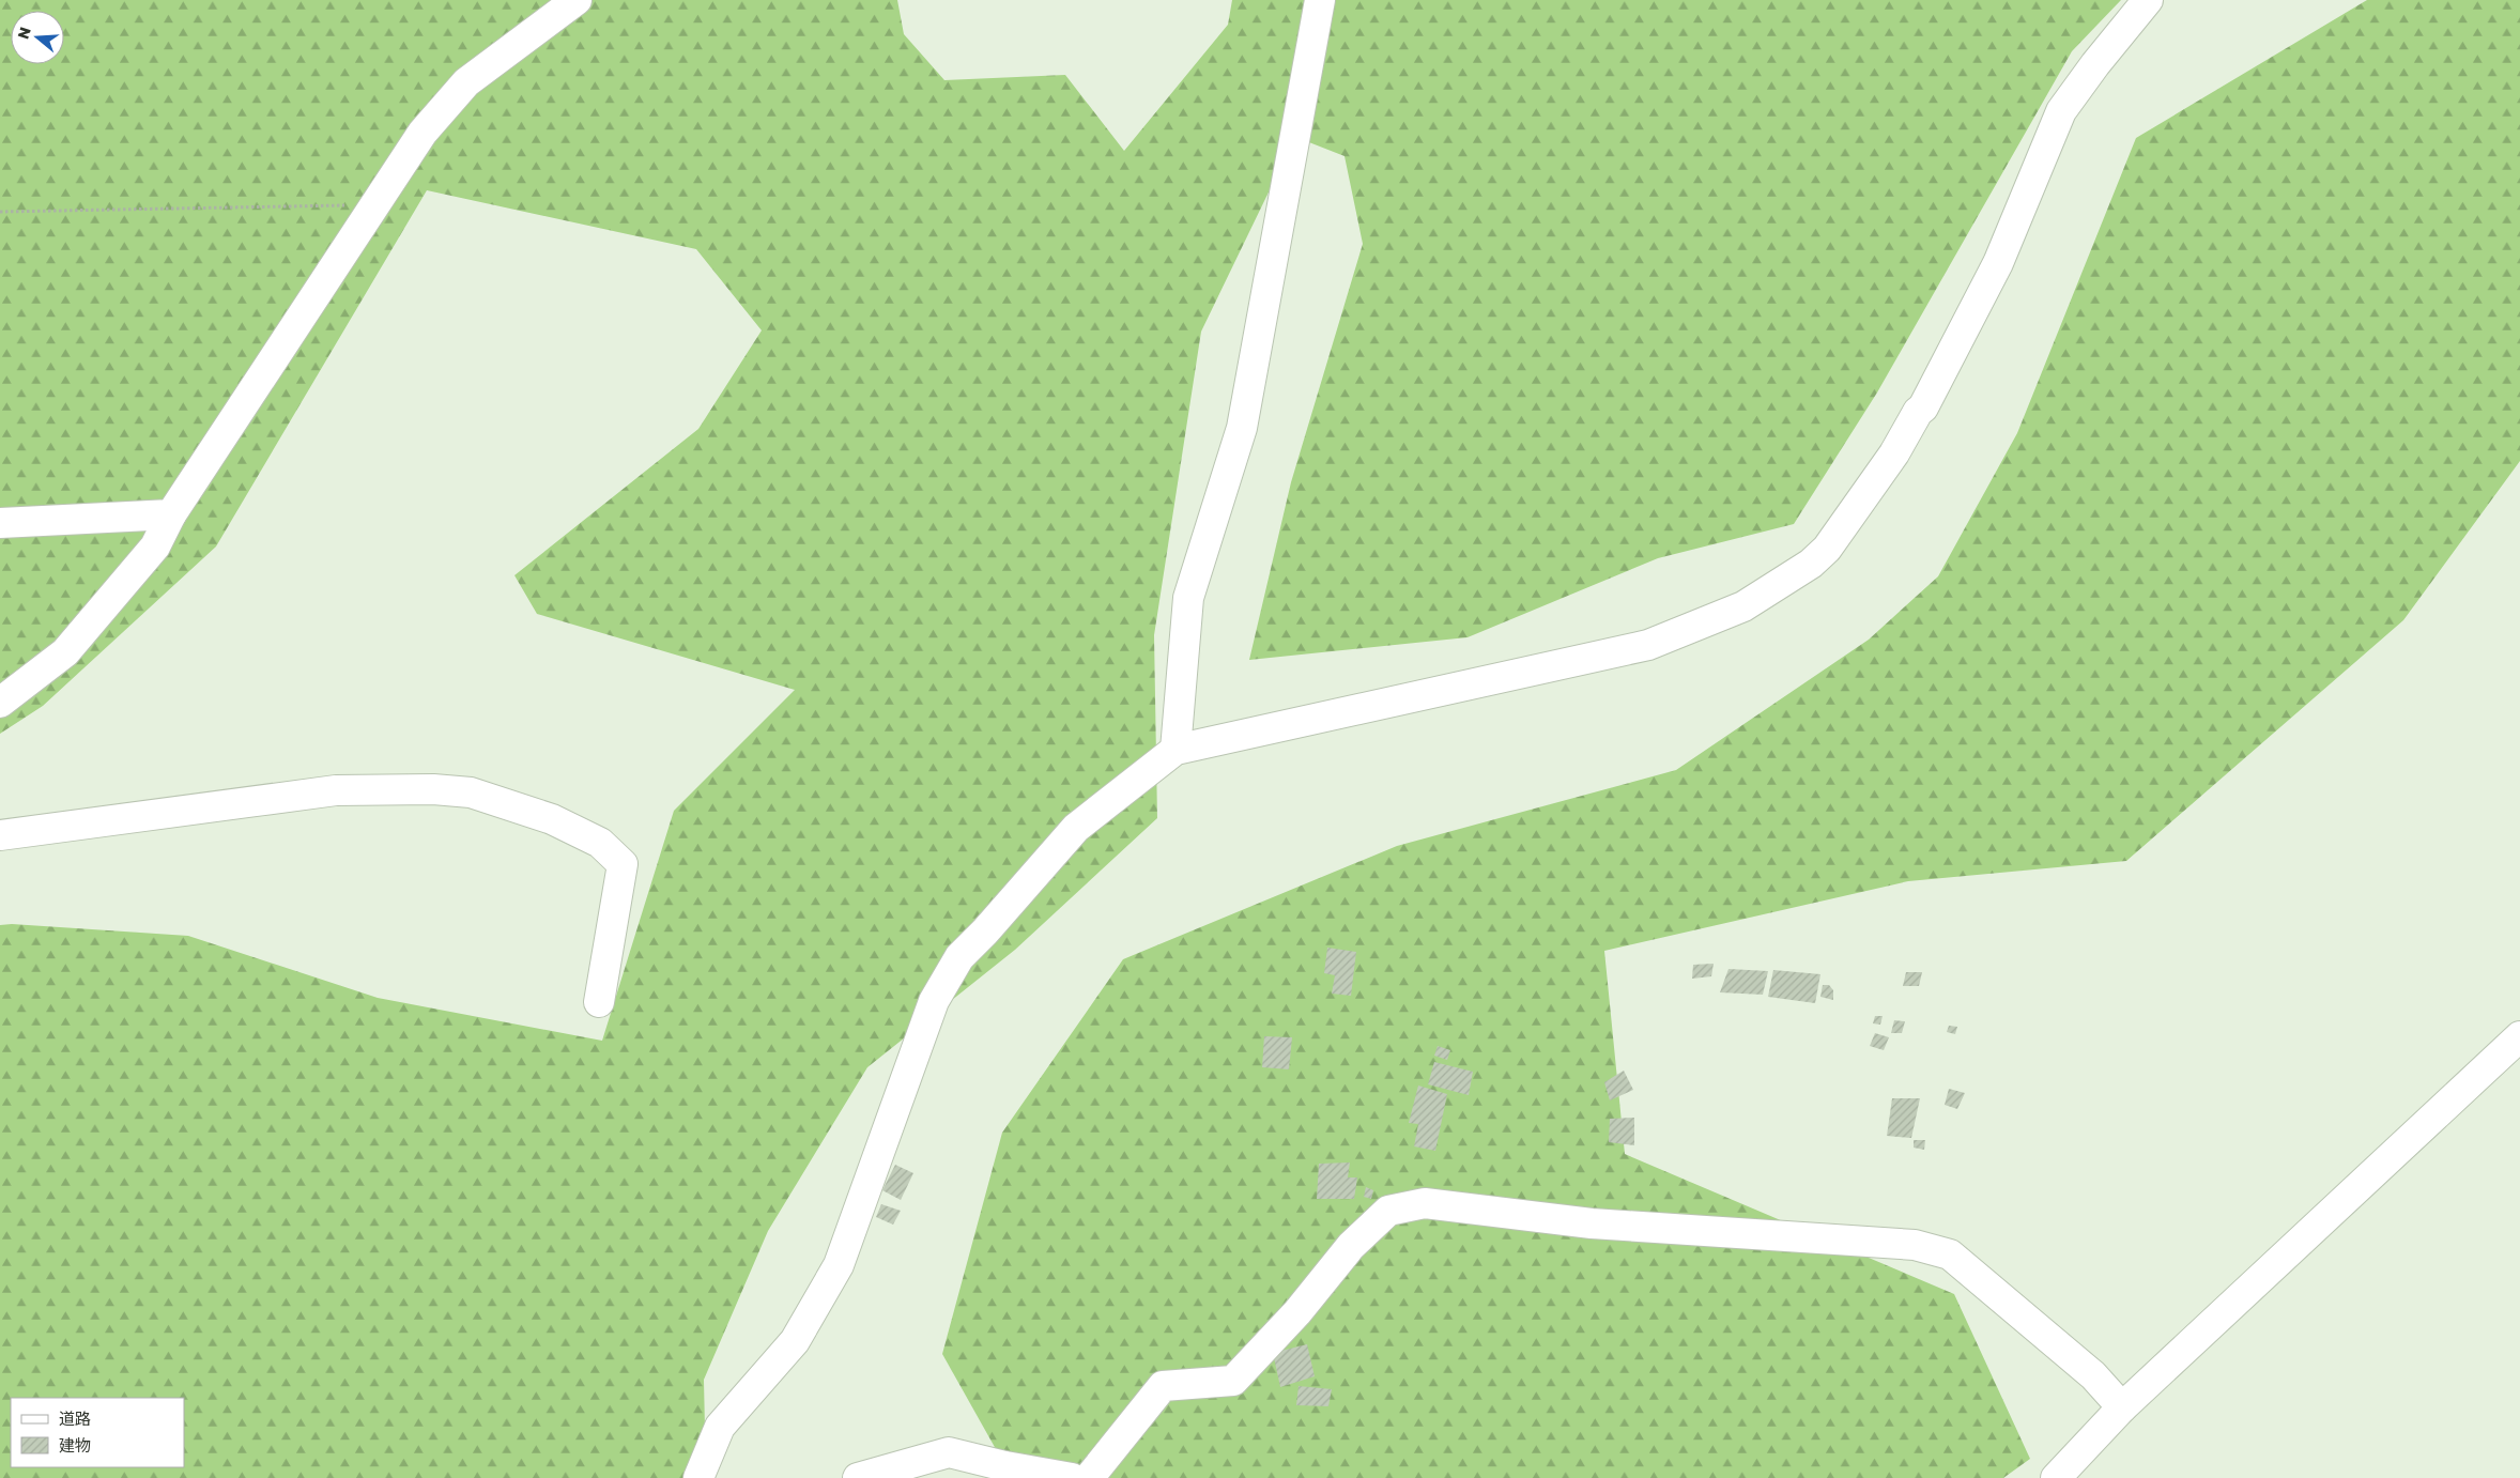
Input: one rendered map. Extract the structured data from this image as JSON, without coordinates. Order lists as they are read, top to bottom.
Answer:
{
  "legend": ["道路", "建物"],
  "north": "left"
}
